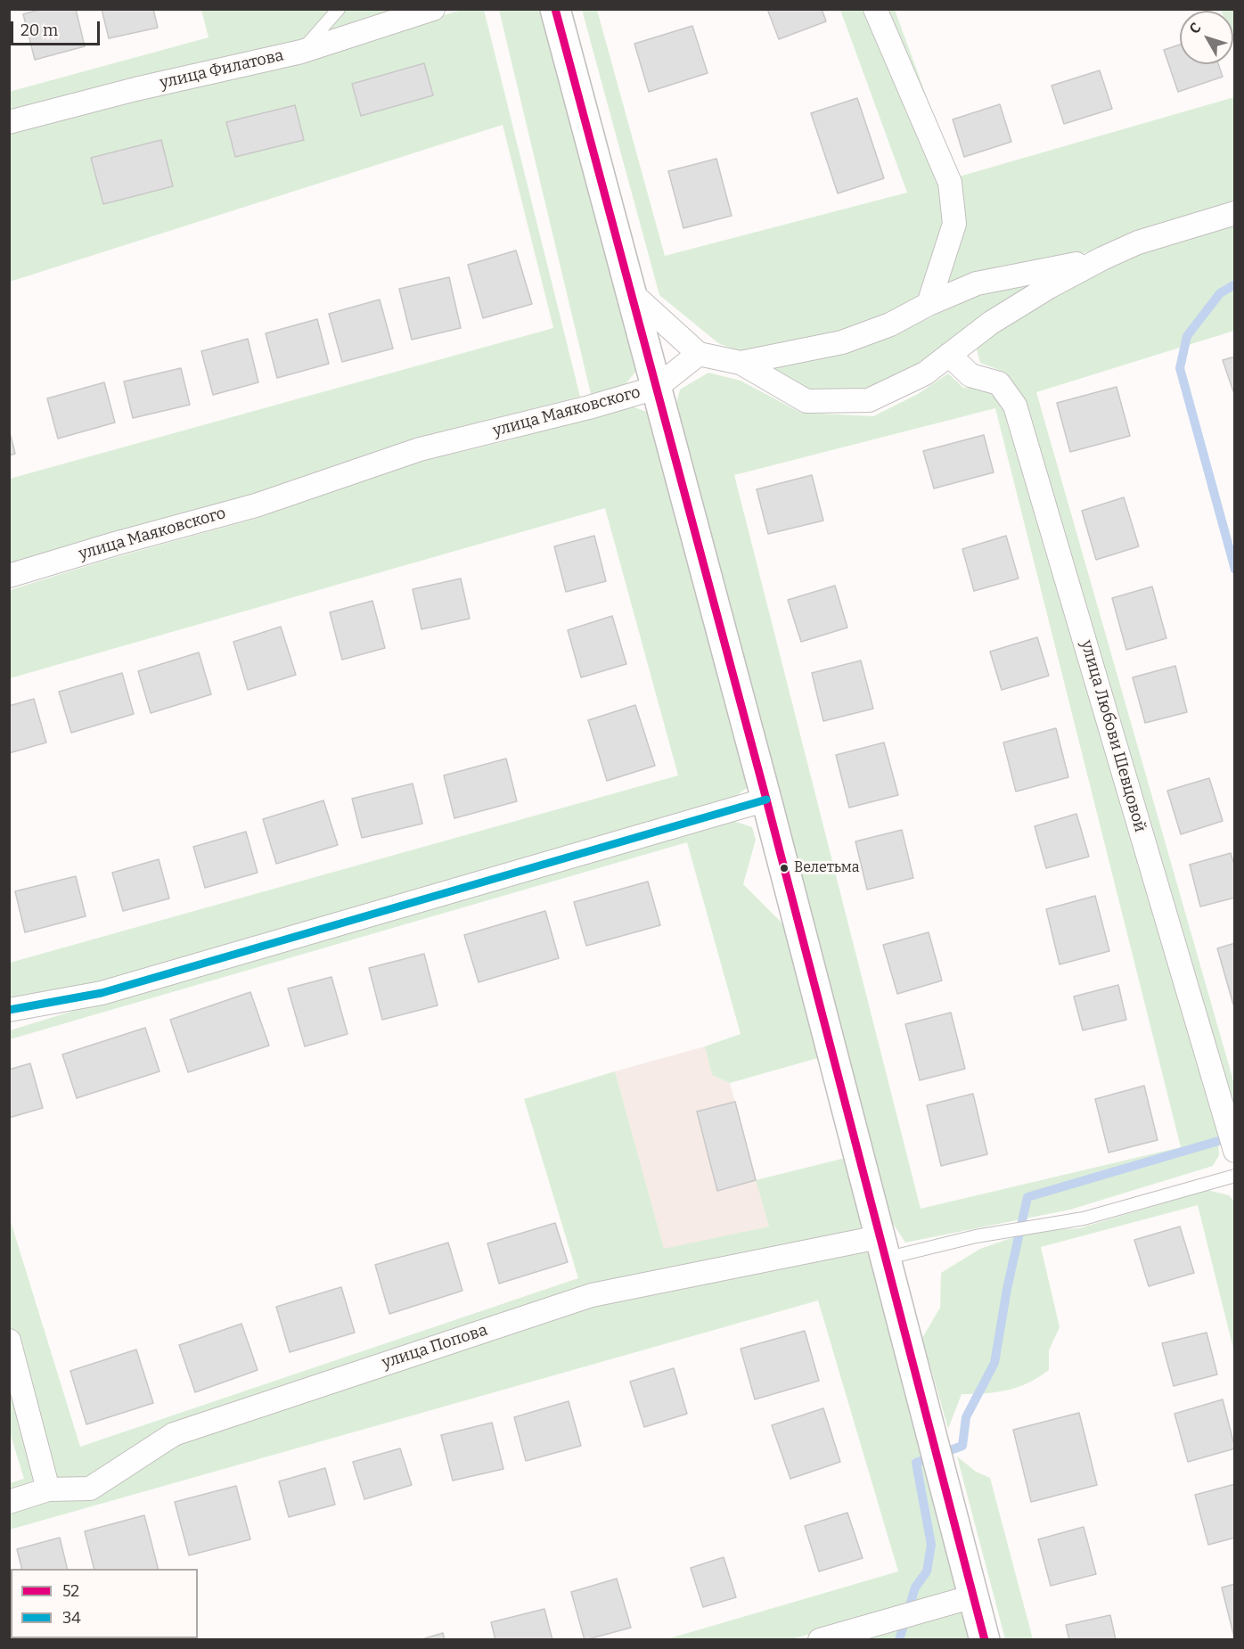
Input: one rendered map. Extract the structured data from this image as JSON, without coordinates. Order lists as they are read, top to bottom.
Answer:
{
  "streets": {
    "street": [
      "улица Филатова",
      "улица Маяковского",
      "улица Любови Шевцовой",
      "улица Попова"
    ]
  },
  "places": ["Велетьма"],
  "lines": ["transit line 52", "transit line 34"],
  "legend": ["52", "34"],
  "scale_bar": "20 m",
  "north": "top left"
}
